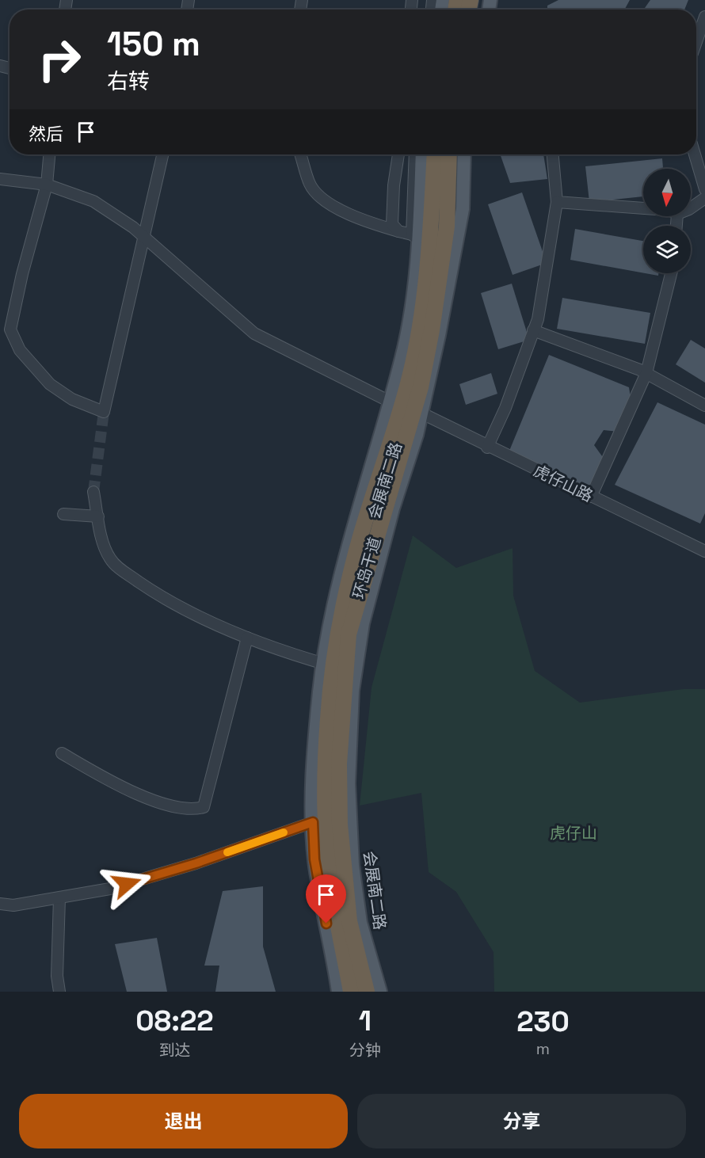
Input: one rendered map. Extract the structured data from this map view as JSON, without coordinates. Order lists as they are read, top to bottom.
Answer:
{
  "streets": {
    "highway": ["环岛干道"],
    "main road": ["会展南二路"],
    "street": ["虎仔山路"]
  },
  "crossings": [
    ["会展南二路", "虎仔山路"]
  ],
  "parks": ["虎仔山"],
  "north": "bottom",
  "page": {
    "turn": ["150 m", "右转"],
    "then": "然后",
    "eta": [
      "08:22",
      "到达",
      "1",
      "分钟",
      "230",
      "m"
    ],
    "buttons": ["退出", "分享"]
  }
}
